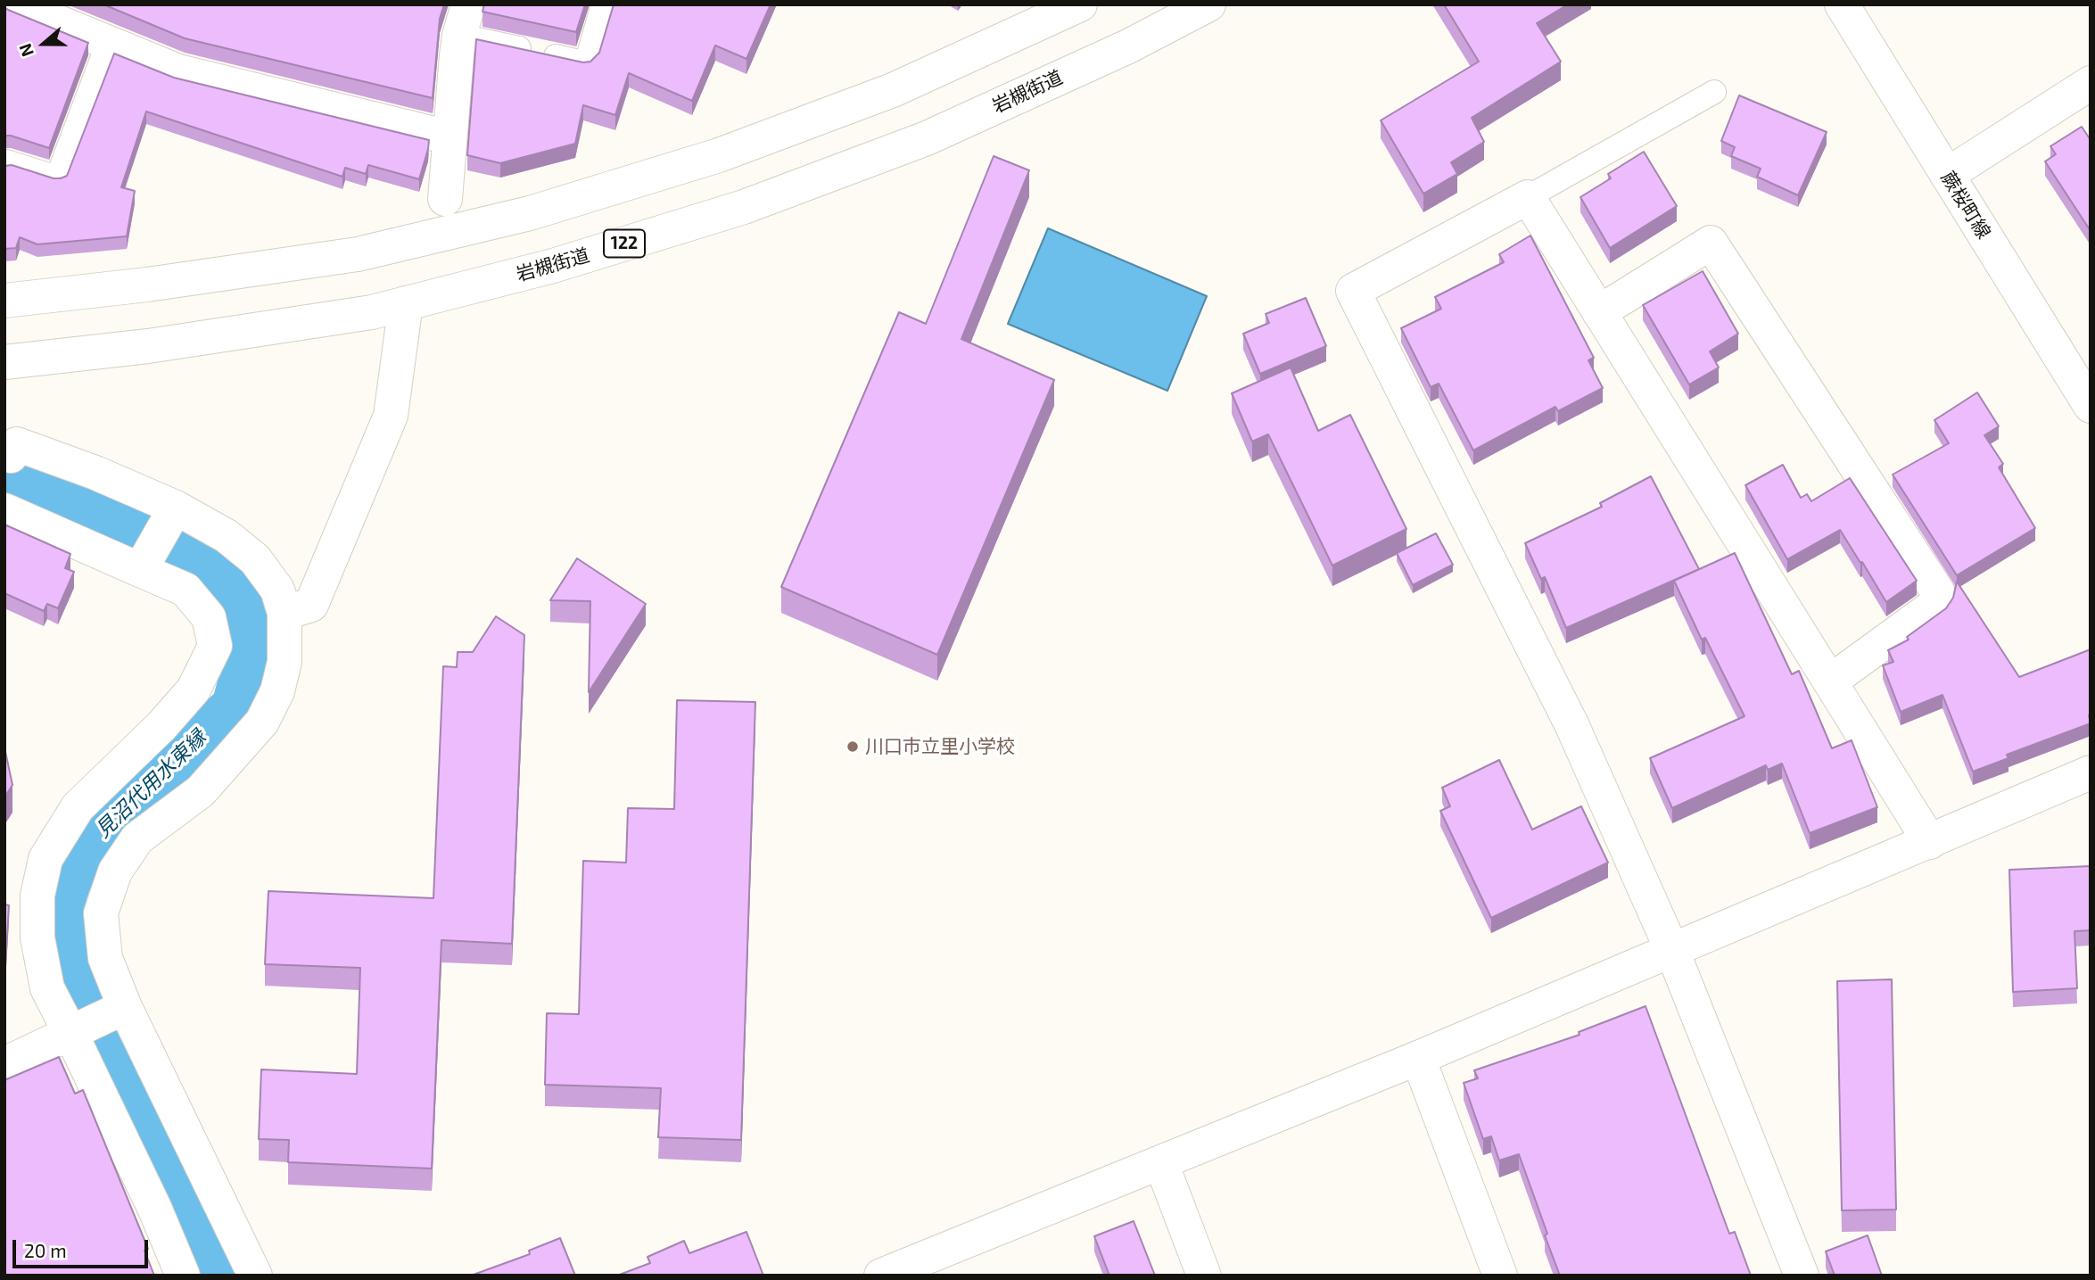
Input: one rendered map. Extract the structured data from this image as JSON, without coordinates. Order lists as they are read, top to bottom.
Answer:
{
  "streets": {
    "main road": ["岩槻街道", "蕨桜町線", "122"]
  },
  "water": ["見沼代用水東縁"],
  "places": ["川口市立里小学校"],
  "scale_bar": "20 m",
  "north": "left"
}
